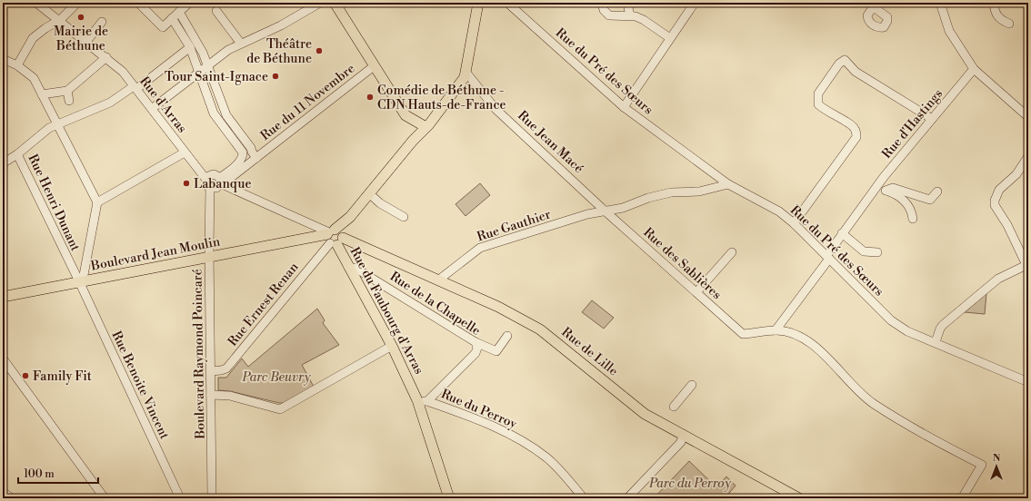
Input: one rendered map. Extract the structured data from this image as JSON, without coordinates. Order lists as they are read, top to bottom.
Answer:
{
  "streets": {
    "main road": ["Boulevard Jean Moulin", "Rue du Faubourg d'Arras", "Rue de Lille"],
    "street": [
      "Rue du Pré des Sœurs",
      "Rue du 11 Novembre",
      "Rue d'Arras",
      "Rue d'Hastings",
      "Rue Jean Macé",
      "Rue Henri Dunant",
      "Rue Gauthier",
      "Rue des Sablières",
      "Rue de la Chapelle",
      "Rue Ernest Renan",
      "Boulevard Raymond Poincaré",
      "Rue Benoite Vincent",
      "Rue du Perroy"
    ]
  },
  "crossings": [
    ["Rue du Pré des Sœurs", "Rue d'Hastings"],
    ["Rue du Pré des Sœurs", "Rue Gauthier"],
    ["Rue du 11 Novembre", "Rue d'Arras"],
    ["Rue du 11 Novembre", "Boulevard Raymond Poincaré"],
    ["Rue d'Arras", "Boulevard Raymond Poincaré"],
    ["Rue d'Hastings", "Rue des Sablières"],
    ["Rue Jean Macé", "Rue Gauthier"],
    ["Rue Jean Macé", "Rue des Sablières"],
    ["Rue Henri Dunant", "Boulevard Jean Moulin"],
    ["Rue Henri Dunant", "Rue Benoite Vincent"],
    ["Rue Gauthier", "Rue des Sablières"],
    ["Rue Gauthier", "Rue de Lille"],
    ["Boulevard Jean Moulin", "Rue Ernest Renan"],
    ["Boulevard Jean Moulin", "Rue du Faubourg d'Arras"],
    ["Boulevard Jean Moulin", "Rue de Lille"],
    ["Boulevard Jean Moulin", "Boulevard Raymond Poincaré"],
    ["Boulevard Jean Moulin", "Rue Benoite Vincent"],
    ["Rue de la Chapelle", "Rue du Faubourg d'Arras"],
    ["Rue de la Chapelle", "Rue du Perroy"],
    ["Rue Ernest Renan", "Rue du Faubourg d'Arras"],
    ["Rue Ernest Renan", "Rue de Lille"],
    ["Rue Ernest Renan", "Boulevard Raymond Poincaré"],
    ["Rue du Faubourg d'Arras", "Rue de Lille"],
    ["Rue du Faubourg d'Arras", "Rue du Perroy"]
  ],
  "parks": ["Parc Beuvry", "Parc du Perroy"],
  "places": [
    "Mairie de Béthune",
    "Théâtre de Béthune",
    "Tour Saint-Ignace",
    "Comédie de Béthune - CDN Hauts-de-France",
    "Labanque",
    "Family Fit"
  ],
  "scale_bar": "100 m",
  "north": "top"
}
